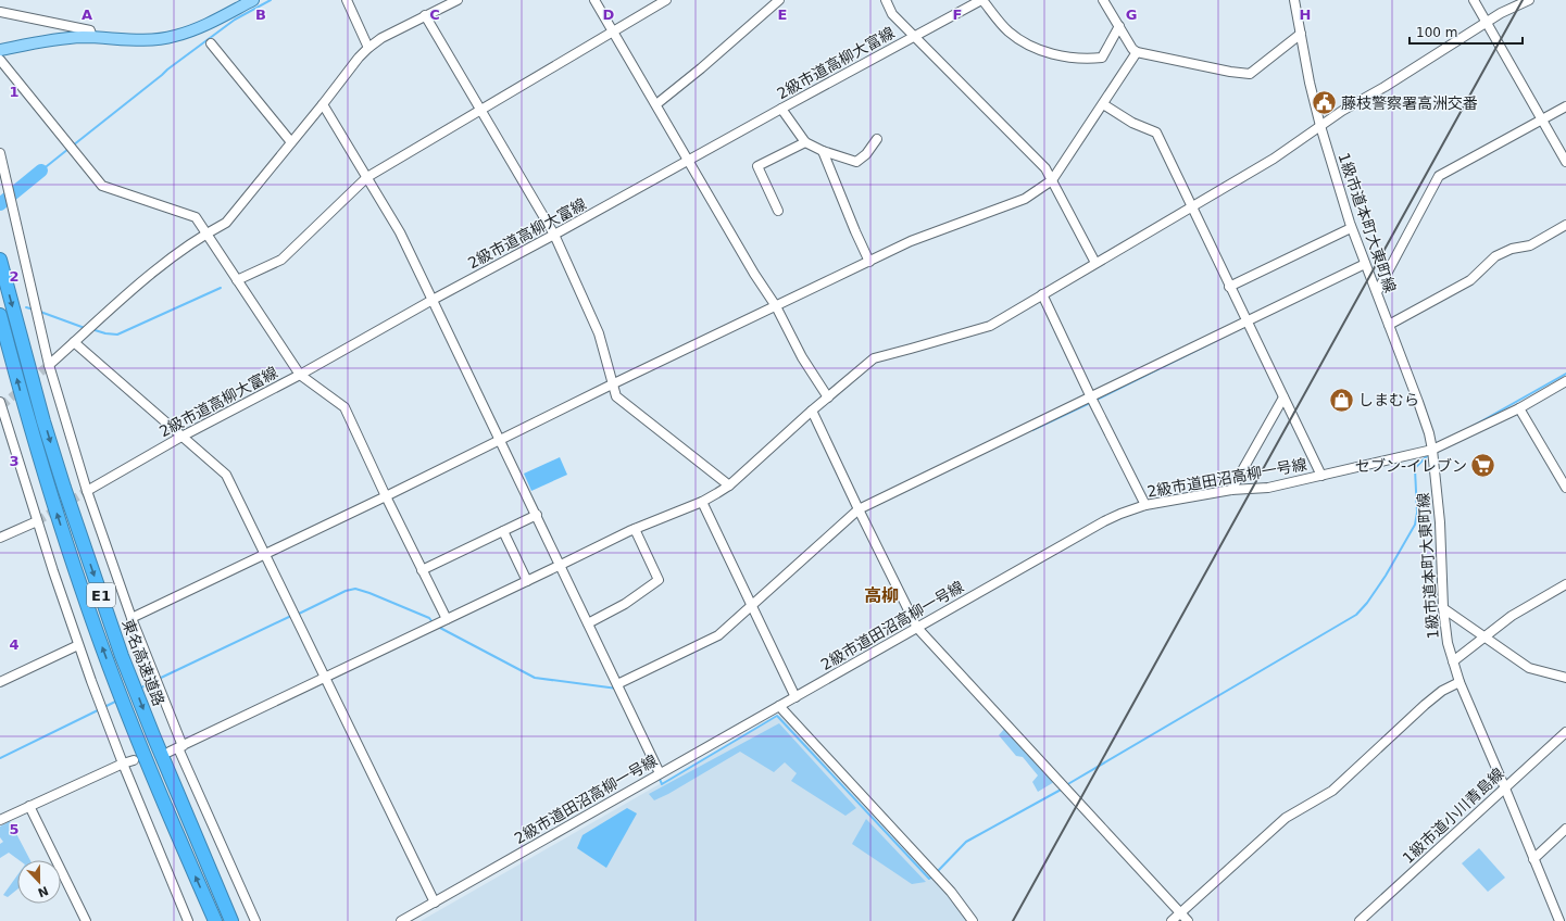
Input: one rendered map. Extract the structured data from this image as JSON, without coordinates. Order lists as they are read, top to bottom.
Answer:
{
  "streets": {
    "highway": ["E1", "東名高速道路"],
    "street": [
      "2級市道高柳大富線",
      "1級市道本町大東町線",
      "2級市道田沼高柳一号線",
      "1級市道小川青島線"
    ]
  },
  "crossings": [
    ["1級市道本町大東町線", "2級市道田沼高柳一号線"],
    ["1級市道本町大東町線", "1級市道小川青島線"]
  ],
  "districts": ["高柳"],
  "places": {
    "public building": ["藤枝警察署高洲交番"],
    "shop": ["しまむら"],
    "supermarket": ["セブン-イレブン"]
  },
  "scale_bar": "100 m",
  "north": "bottom",
  "grid": {
    "columns": [
      "A",
      "B",
      "C",
      "D",
      "E",
      "F",
      "G",
      "H"
    ],
    "rows": [
      "1",
      "2",
      "3",
      "4",
      "5"
    ]
  }
}
